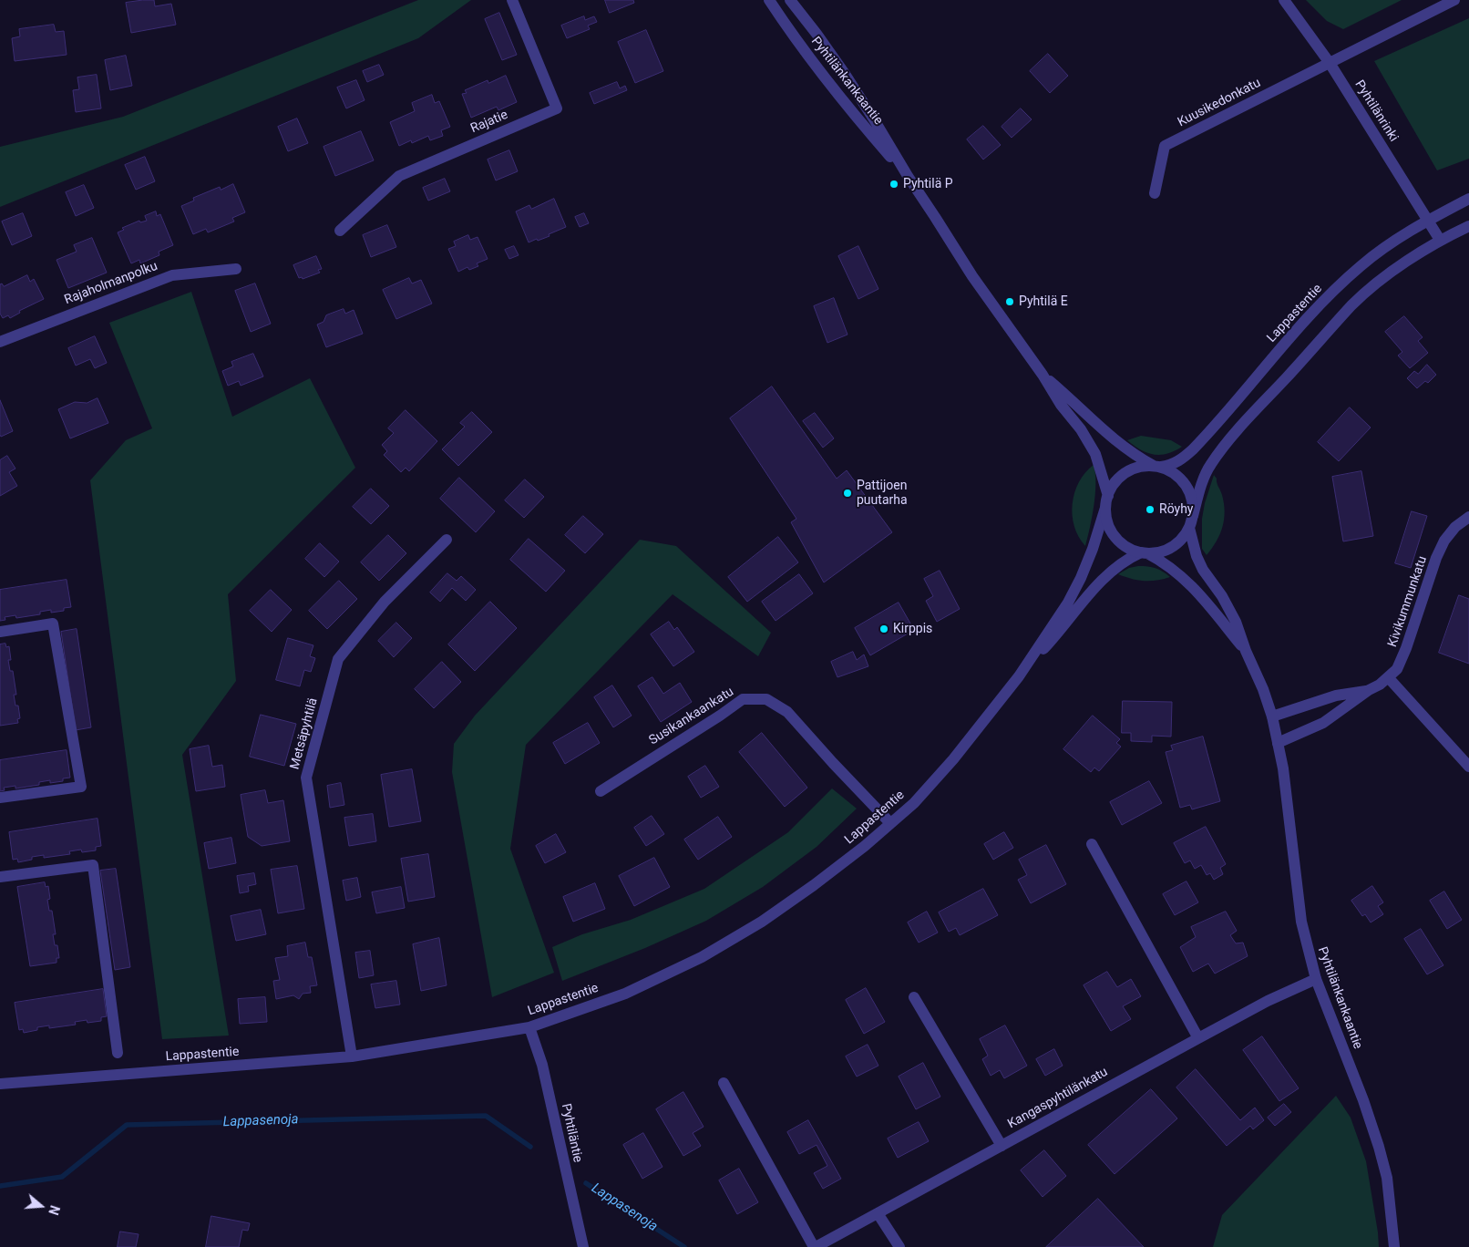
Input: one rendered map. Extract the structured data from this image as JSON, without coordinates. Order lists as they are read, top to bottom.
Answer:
{
  "streets": {
    "street": [
      "Pyhtilänkankaantie",
      "Kuusikedonkatu",
      "Pyhtilänrinki",
      "Rajatie",
      "Rajaholmanpolku",
      "Lappastentie",
      "Kivikummunkatu",
      "Susikankaankatu",
      "Metsäpyhtilä",
      "Kangaspyhtilänkatu",
      "Pyhtiläntie"
    ]
  },
  "crossings": [
    ["Pyhtilänkankaantie", "Lappastentie"],
    ["Pyhtilänkankaantie", "Kivikummunkatu"],
    ["Pyhtilänkankaantie", "Kangaspyhtilänkatu"],
    ["Kuusikedonkatu", "Pyhtilänrinki"],
    ["Pyhtilänrinki", "Lappastentie"],
    ["Lappastentie", "Susikankaankatu"],
    ["Lappastentie", "Metsäpyhtilä"],
    ["Lappastentie", "Pyhtiläntie"]
  ],
  "water": ["Lappasenoja"],
  "places": [
    "Pyhtilä P",
    "Pyhtilä E",
    "Pattijoen puutarha",
    "Röyhy",
    "Kirppis"
  ],
  "north": "right"
}
